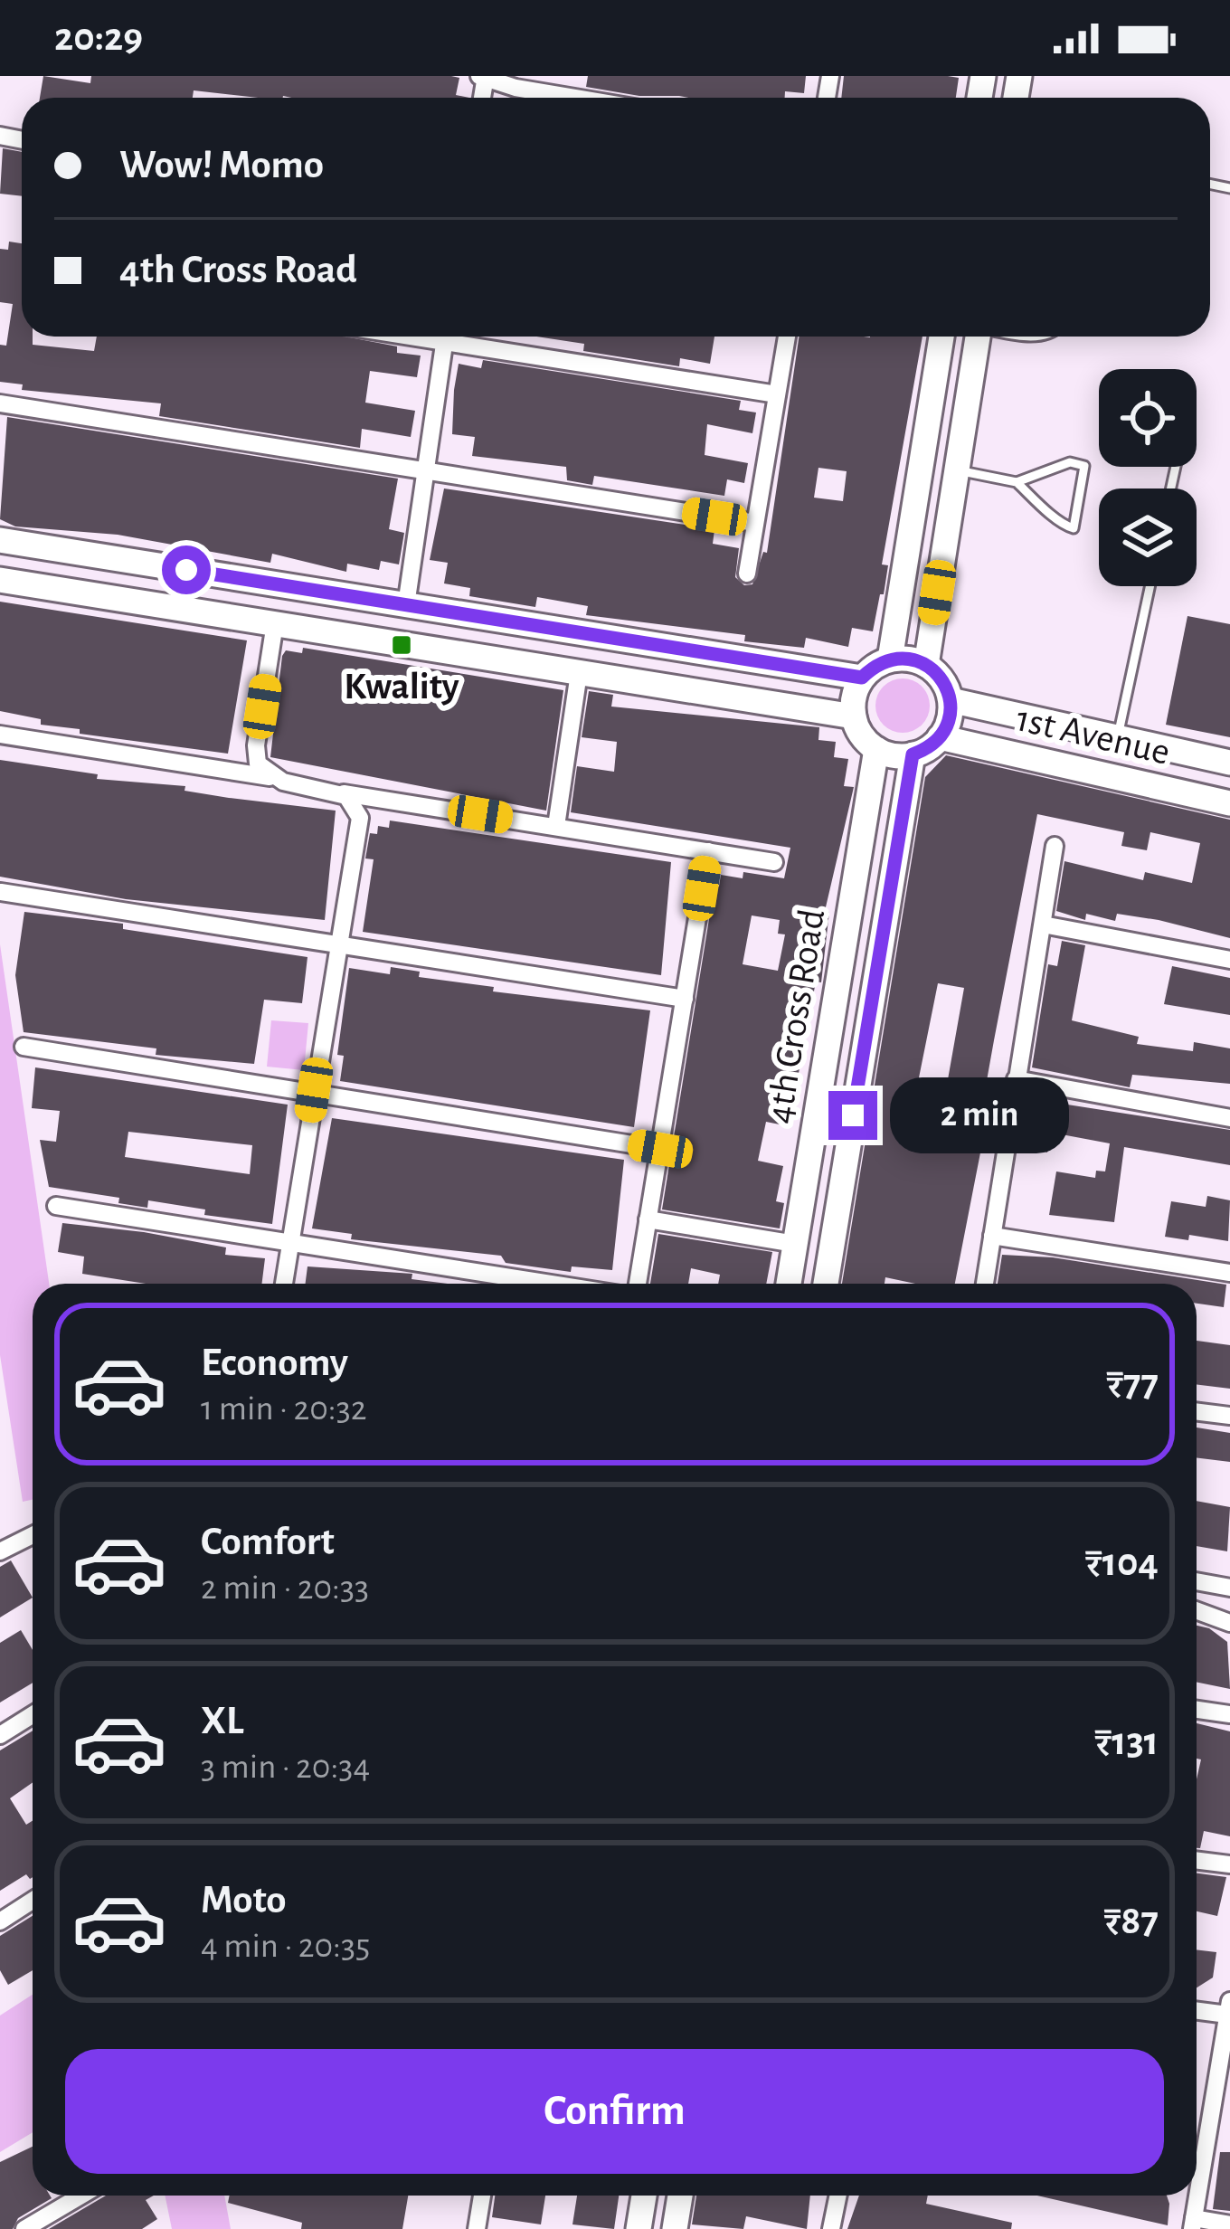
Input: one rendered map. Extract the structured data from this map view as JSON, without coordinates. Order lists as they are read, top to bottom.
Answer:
{
  "streets": {
    "main road": ["1st Avenue", "4th Cross Road"]
  },
  "crossings": [
    ["1st Avenue", "4th Cross Road"]
  ],
  "places": {
    "transit": ["Kwality"]
  },
  "page": {
    "status": "20:29",
    "banner": ["Wow! Momo", "4th Cross Road"],
    "bubble": "2 min",
    "list": [
      {
        "name": "Economy",
        "note": "1 min · 20:32",
        "value": "₹77"
      },
      {
        "name": "Comfort",
        "note": "2 min · 20:33",
        "value": "₹104"
      },
      {
        "name": "XL",
        "note": "3 min · 20:34",
        "value": "₹131"
      },
      {
        "name": "Moto",
        "note": "4 min · 20:35",
        "value": "₹87"
      }
    ],
    "buttons": "Confirm"
  }
}
